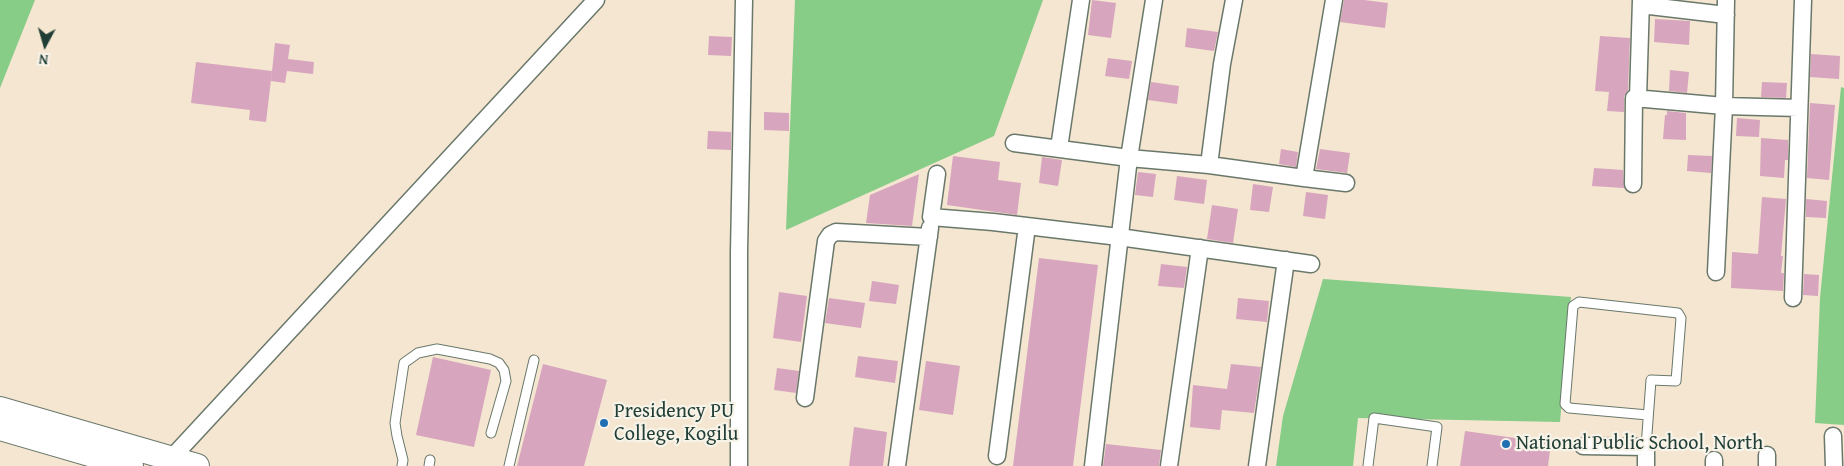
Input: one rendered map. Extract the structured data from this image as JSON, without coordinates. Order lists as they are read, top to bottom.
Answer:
{
  "places": ["Presidency PU College, Kogilu", "National Public School, North"],
  "north": "bottom"
}
